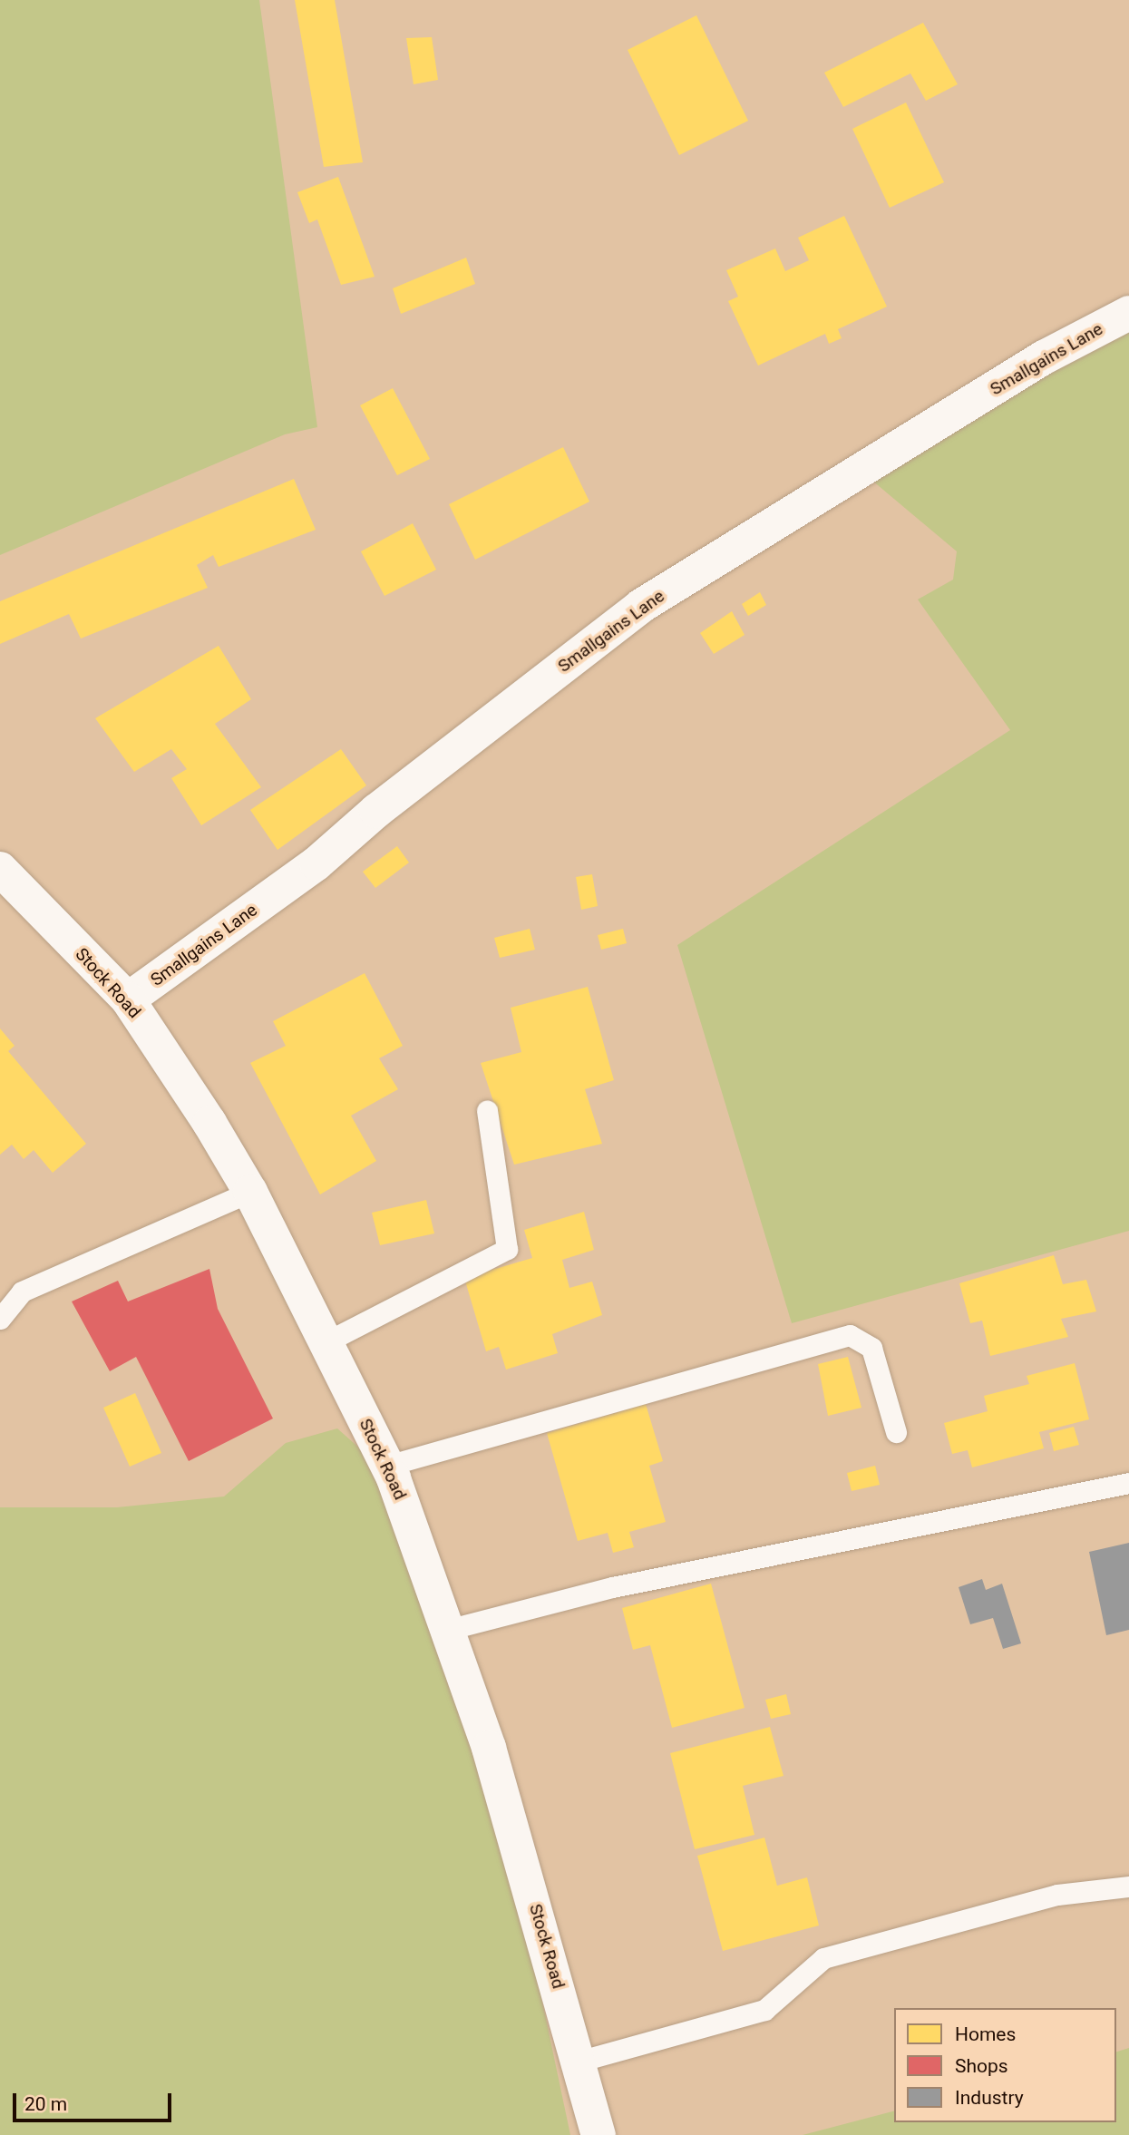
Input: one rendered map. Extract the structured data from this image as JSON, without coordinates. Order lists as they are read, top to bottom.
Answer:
{
  "streets": {
    "main road": ["Smallgains Lane", "Stock Road"]
  },
  "crossings": [
    ["Smallgains Lane", "Stock Road"]
  ],
  "legend": ["Homes", "Shops", "Industry"],
  "scale_bar": "20 m"
}
